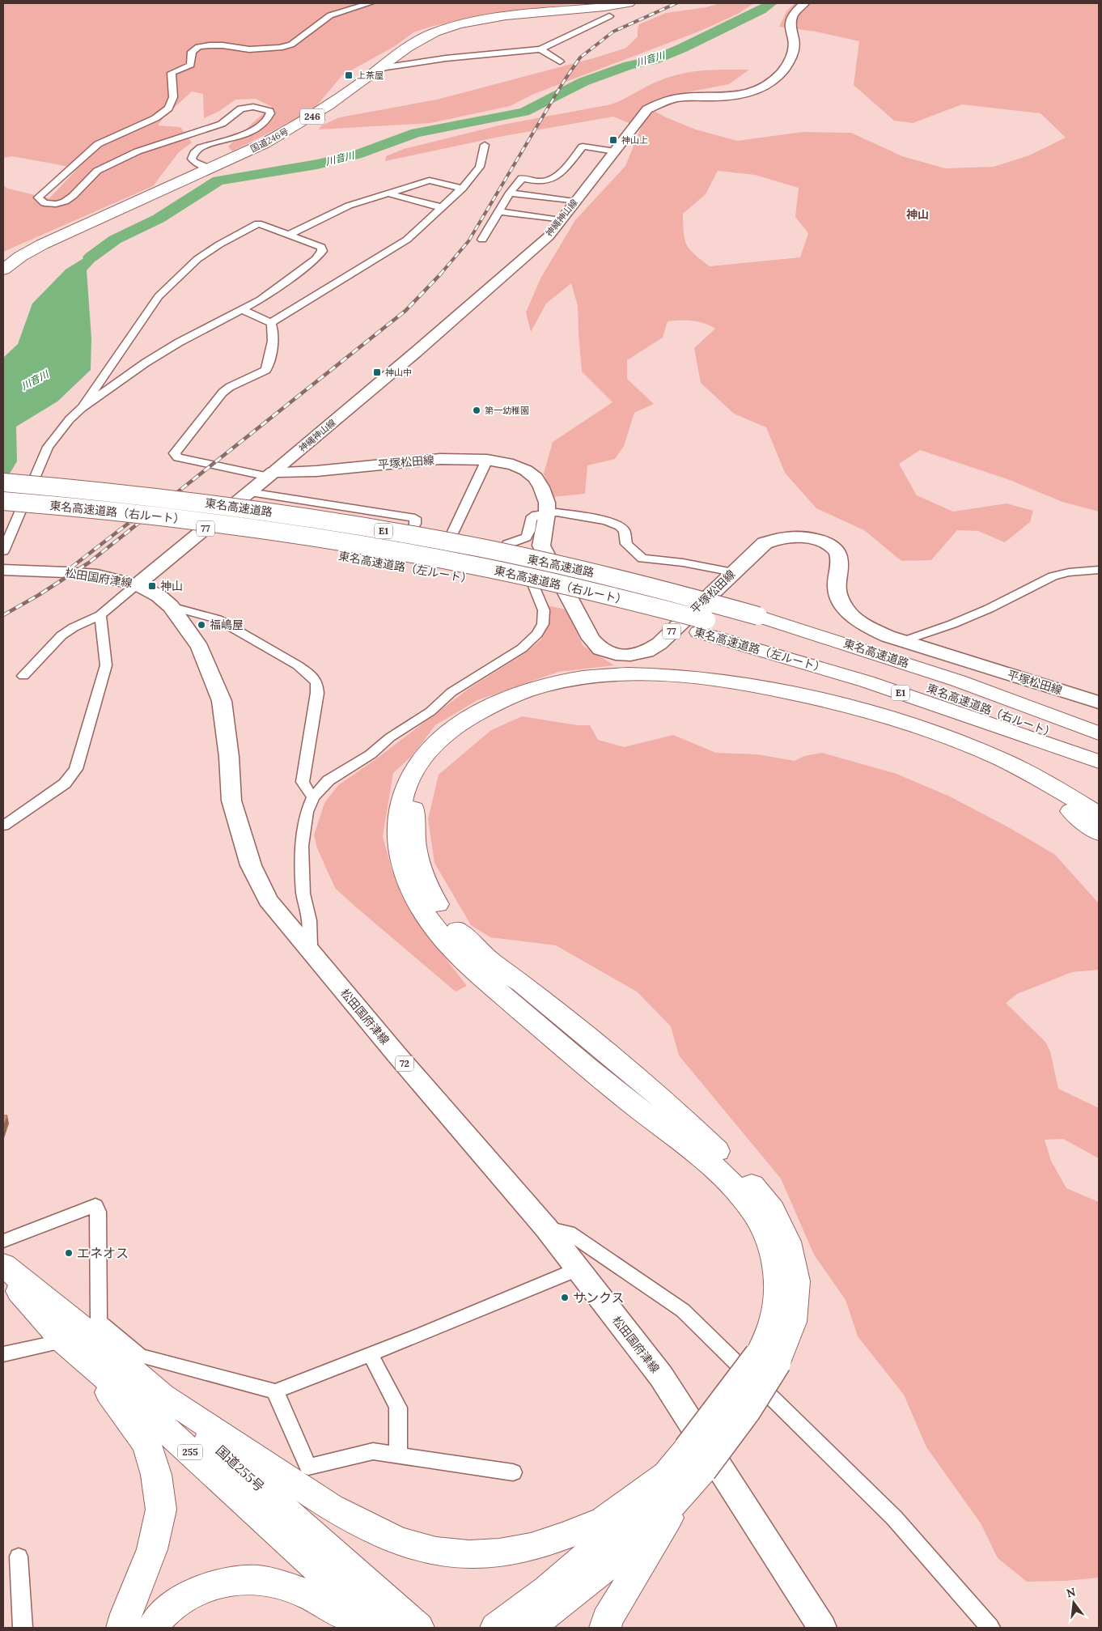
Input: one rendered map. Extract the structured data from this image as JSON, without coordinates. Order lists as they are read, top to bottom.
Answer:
{
  "streets": {
    "highway": [
      "246",
      "国道246号",
      "東名高速道路",
      "東名高速道路（右ルート）",
      "E1",
      "東名高速道路（左ルート）",
      "255",
      "国道255号"
    ],
    "main road": [
      "神縄神山線",
      "平塚松田線",
      "77",
      "松田国府津線",
      "72"
    ]
  },
  "crossings": [
    ["神縄神山線", "平塚松田線"],
    ["神縄神山線", "77"],
    ["平塚松田線", "77"],
    ["東名高速道路（右ルート）", "東名高速道路（左ルート）"],
    ["77", "松田国府津線"]
  ],
  "districts": ["神山"],
  "water": ["川音川"],
  "places": {
    "transit": [
      "上茶屋",
      "神山上",
      "神山中",
      "神山"
    ],
    "other": [
      "第一幼稚園",
      "福嶋屋",
      "エネオス",
      "サンクス"
    ]
  },
  "north": "top"
}
